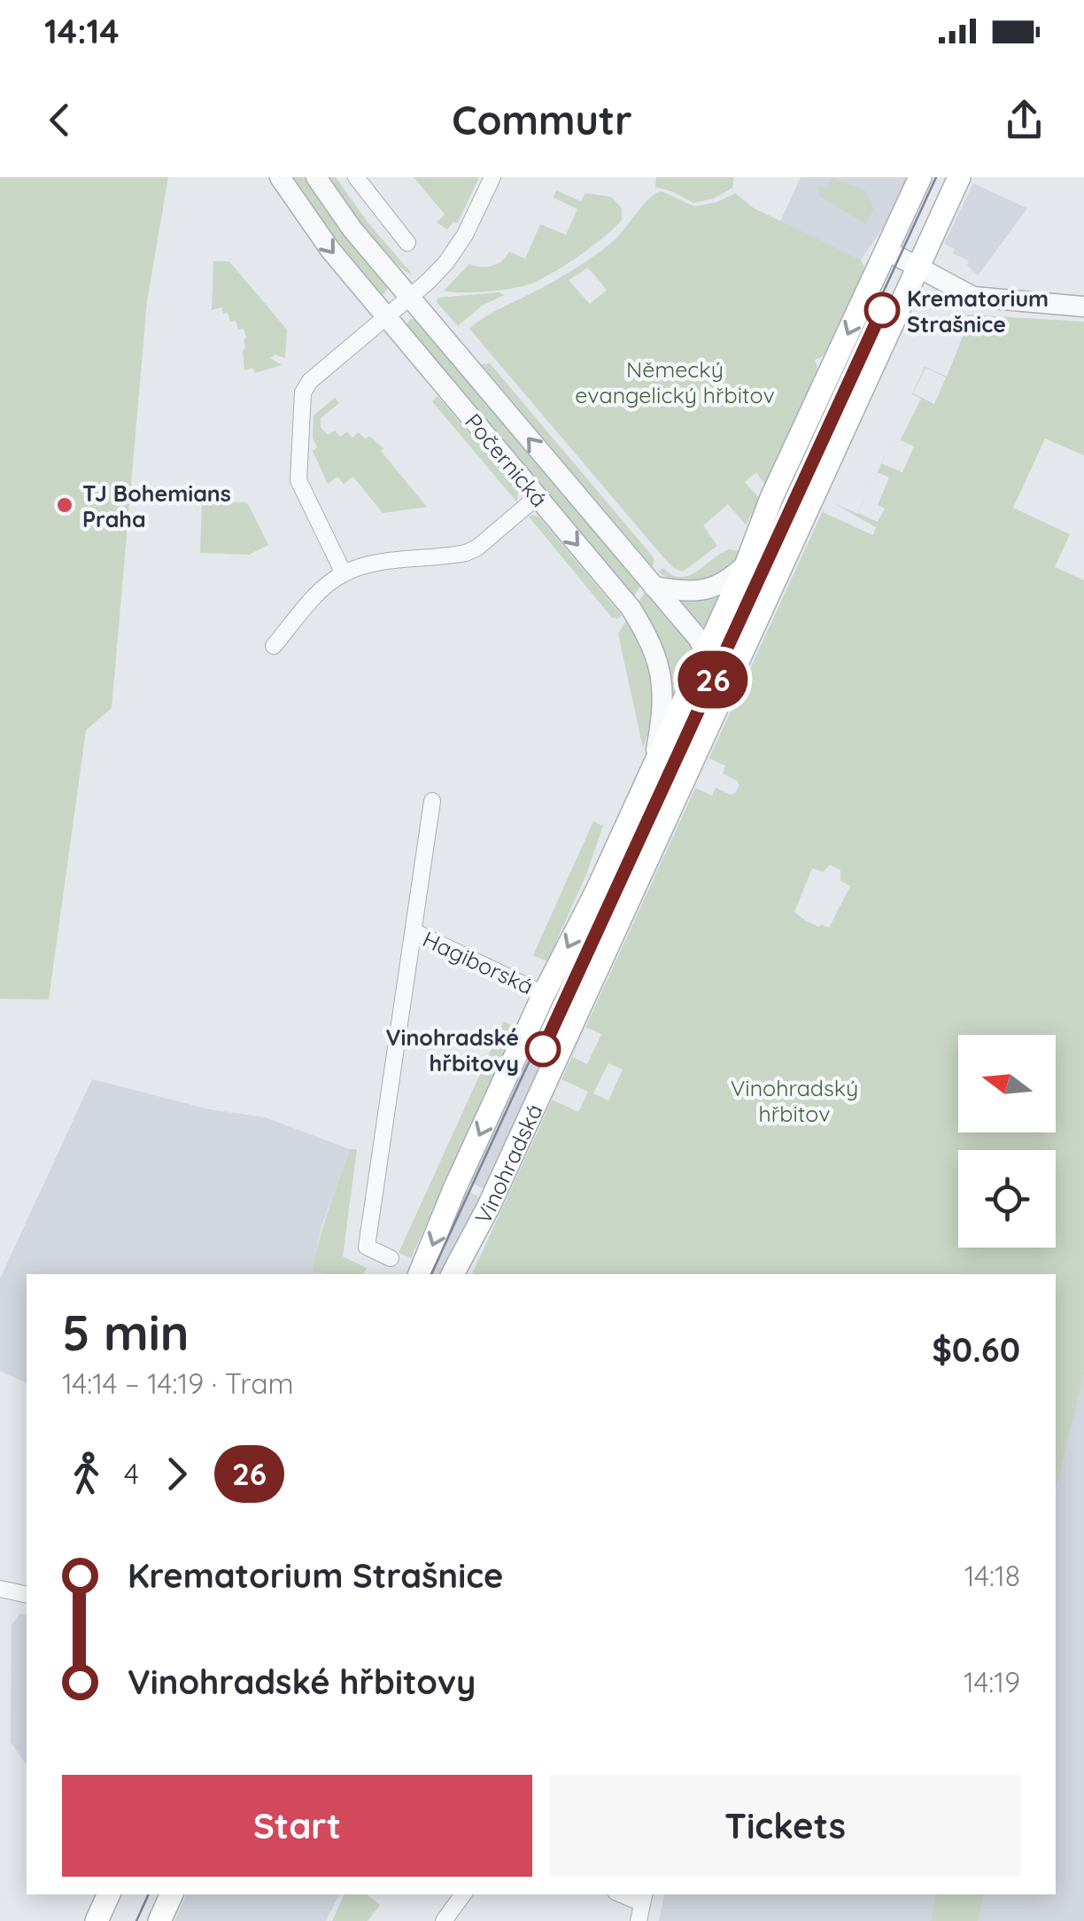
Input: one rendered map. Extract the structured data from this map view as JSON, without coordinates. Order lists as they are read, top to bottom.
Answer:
{
  "streets": {
    "main road": ["Vinohradská"],
    "street": ["Počernická", "Hagiborská"]
  },
  "crossings": [
    ["Počernická", "Vinohradská"],
    ["Hagiborská", "Vinohradská"]
  ],
  "parks": ["Německý evangelický hřbitov", "Vinohradský hřbitov"],
  "places": ["Krematorium Strašnice", "TJ Bohemians Praha", "Vinohradské hřbitovy"],
  "lines": ["tram line 26"],
  "north": "left",
  "page": {
    "status": "14:14",
    "header": "Commutr",
    "on_map": "26",
    "heading": ["5 min", "14:14 – 14:19 · Tram", "$0.60"],
    "legs": ["4", "26"],
    "list": [
      {
        "name": "Krematorium Strašnice",
        "value": "14:18"
      },
      {
        "name": "Vinohradské hřbitovy",
        "value": "14:19"
      }
    ],
    "buttons": ["Start", "Tickets"]
  }
}
